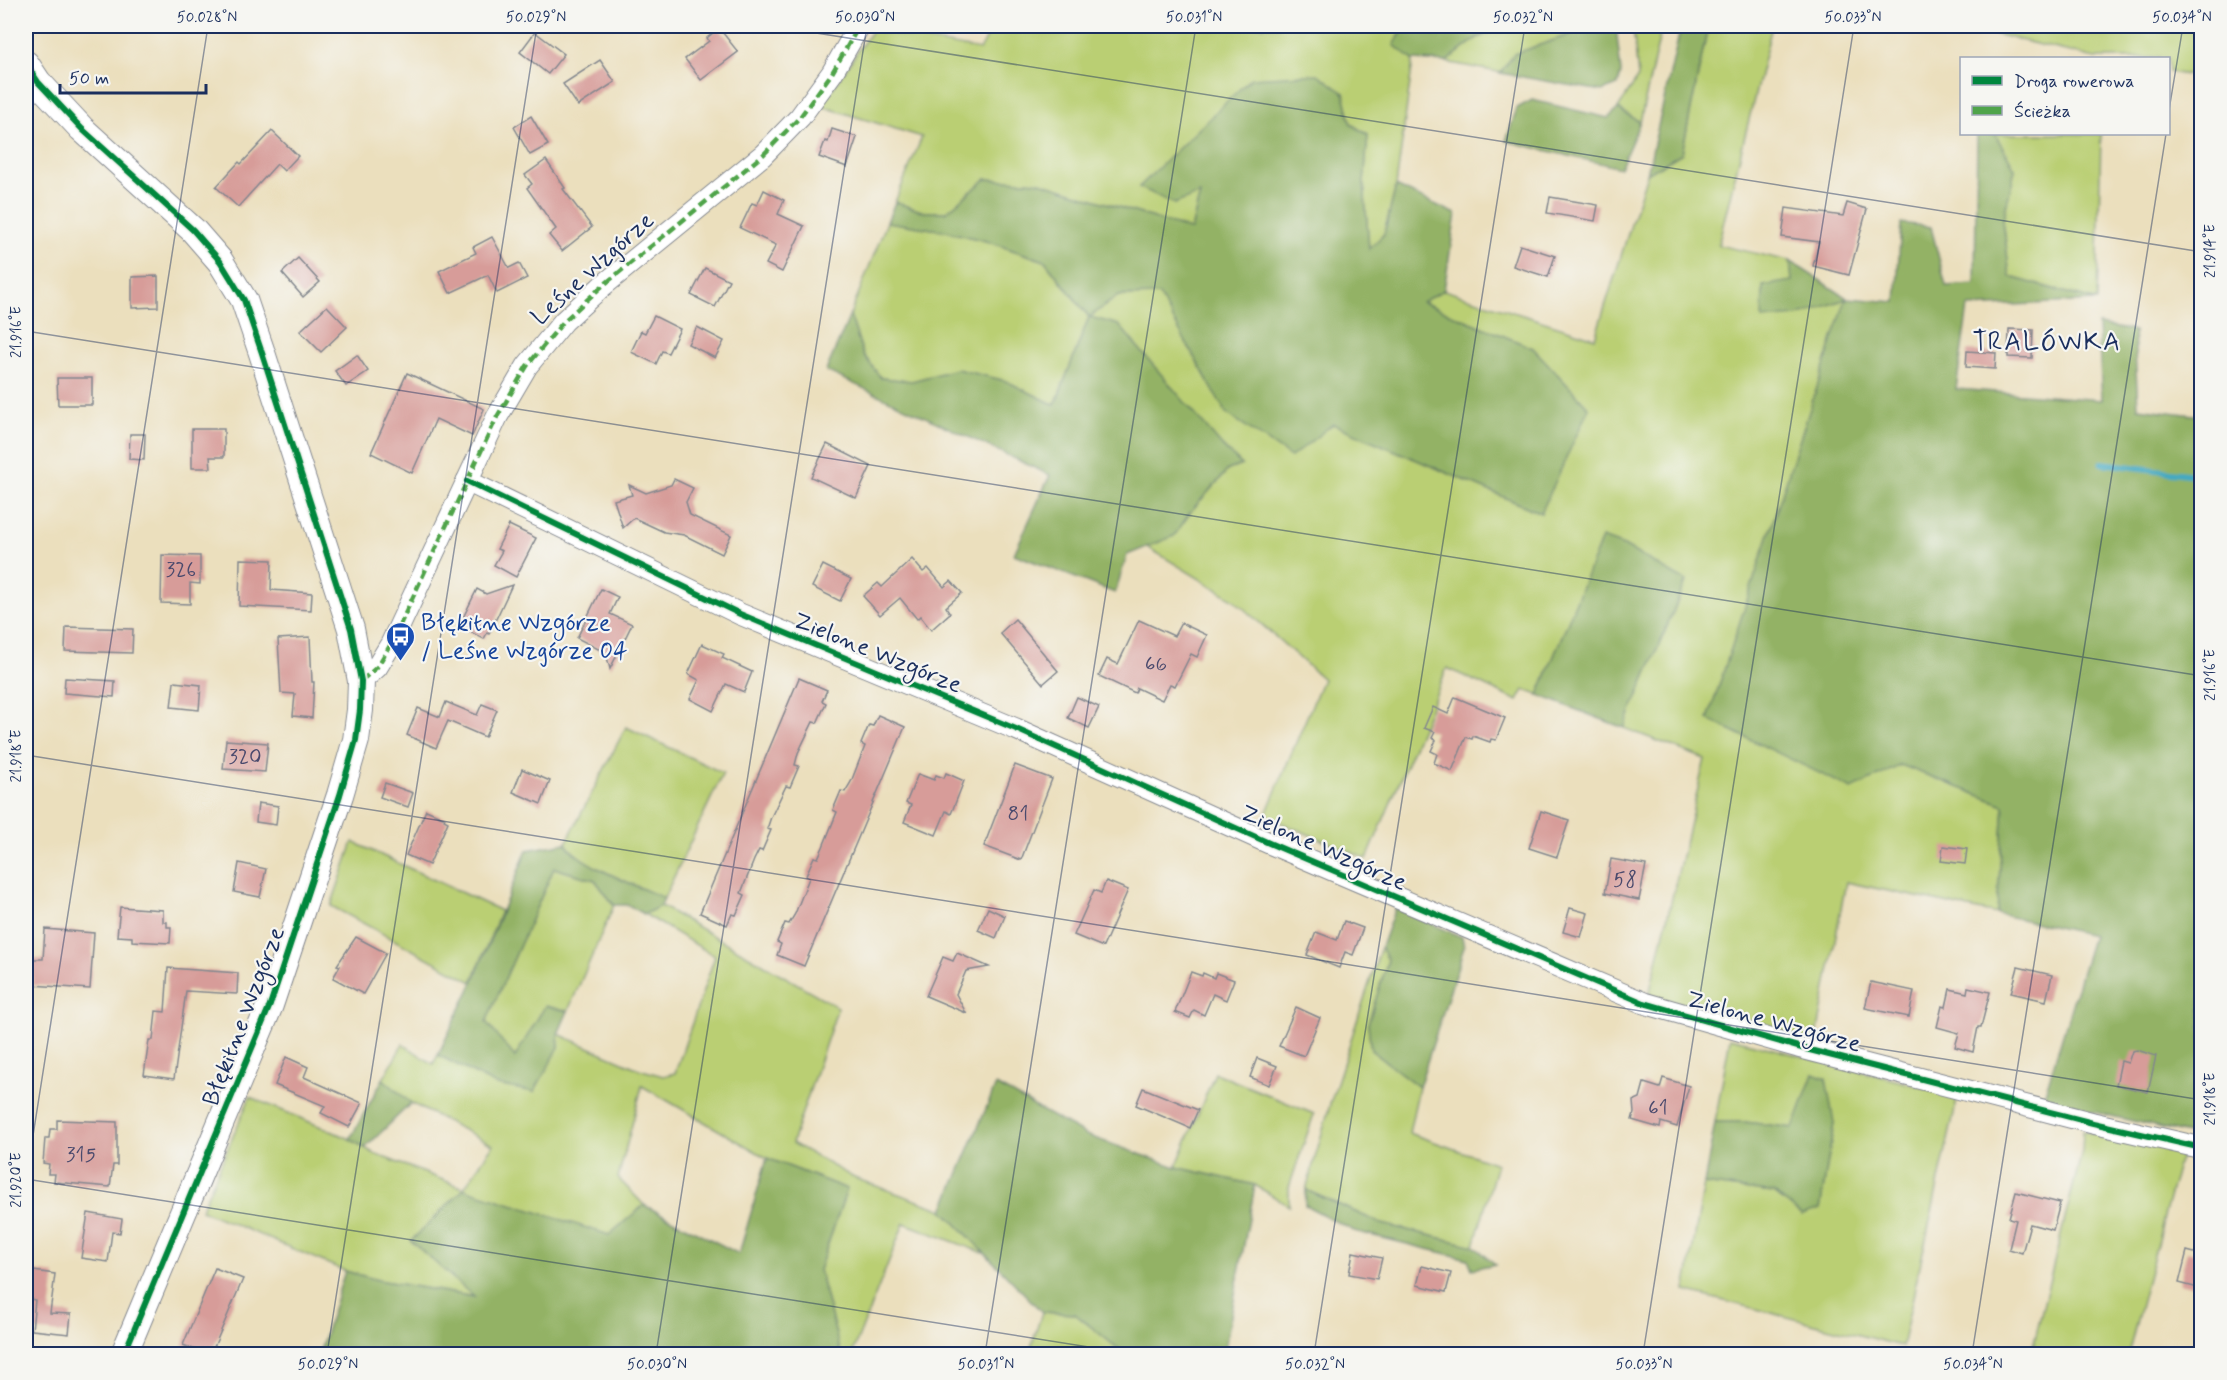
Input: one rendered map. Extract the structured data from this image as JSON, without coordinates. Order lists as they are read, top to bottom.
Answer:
{
  "streets": {
    "street": ["Leśne Wzgórze", "Zielone Wzgórze", "Błękitne Wzgórze"]
  },
  "crossings": [
    ["Leśne Wzgórze", "Zielone Wzgórze"],
    ["Leśne Wzgórze", "Błękitne Wzgórze"]
  ],
  "districts": ["TRALÓWKA"],
  "places": {
    "bus stop": ["Błękitne Wzgórze / Leśne Wzgórze 04"]
  },
  "house_numbers": [
    "326",
    "66",
    "320",
    "81",
    "58",
    "61",
    "315"
  ],
  "legend": ["Droga rowerowa", "Ścieżka"],
  "scale_bar": "50 m",
  "coordinates": [
    "50.028°N",
    "50.029°N",
    "50.030°N",
    "50.031°N",
    "50.032°N",
    "50.033°N",
    "50.034°N",
    "21.914°E",
    "21.916°E",
    "21.918°E",
    "21.920°E"
  ]
}
